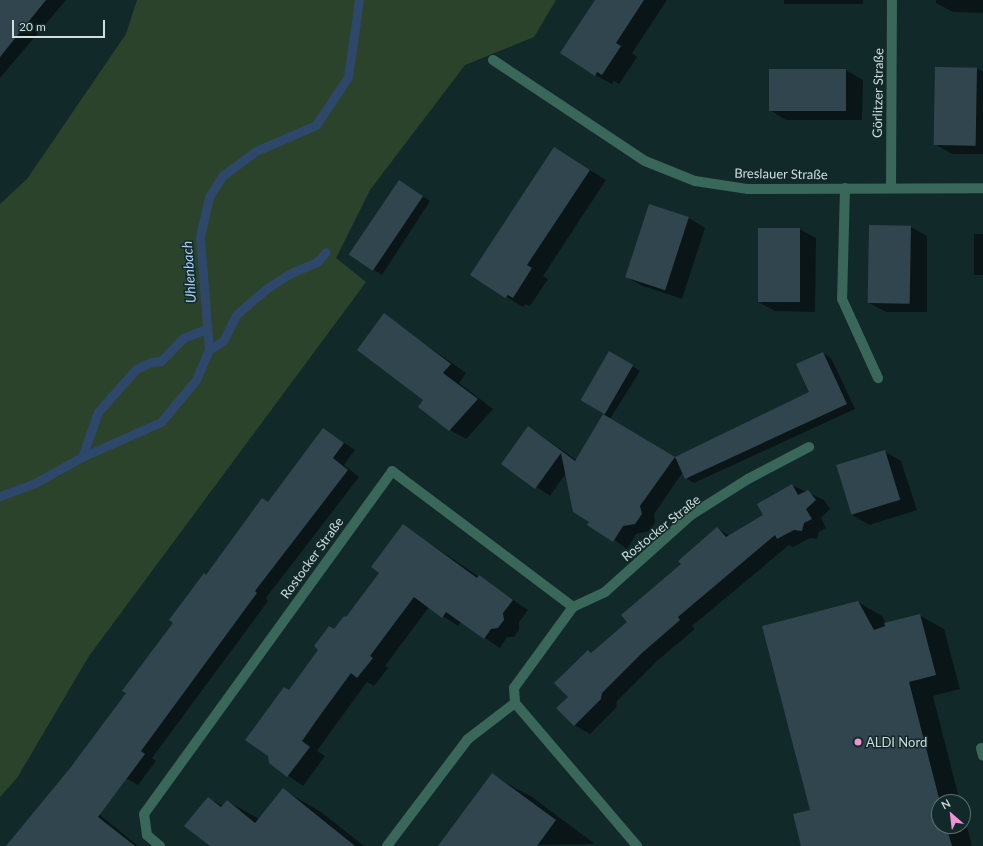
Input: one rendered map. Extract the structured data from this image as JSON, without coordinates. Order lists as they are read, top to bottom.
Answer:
{
  "streets": {
    "street": ["Görlitzer Straße", "Breslauer Straße", "Rostocker Straße"]
  },
  "crossings": [
    ["Görlitzer Straße", "Breslauer Straße"]
  ],
  "water": ["Uhlenbach"],
  "places": ["ALDI Nord"],
  "scale_bar": "20 m",
  "north": "top left"
}
